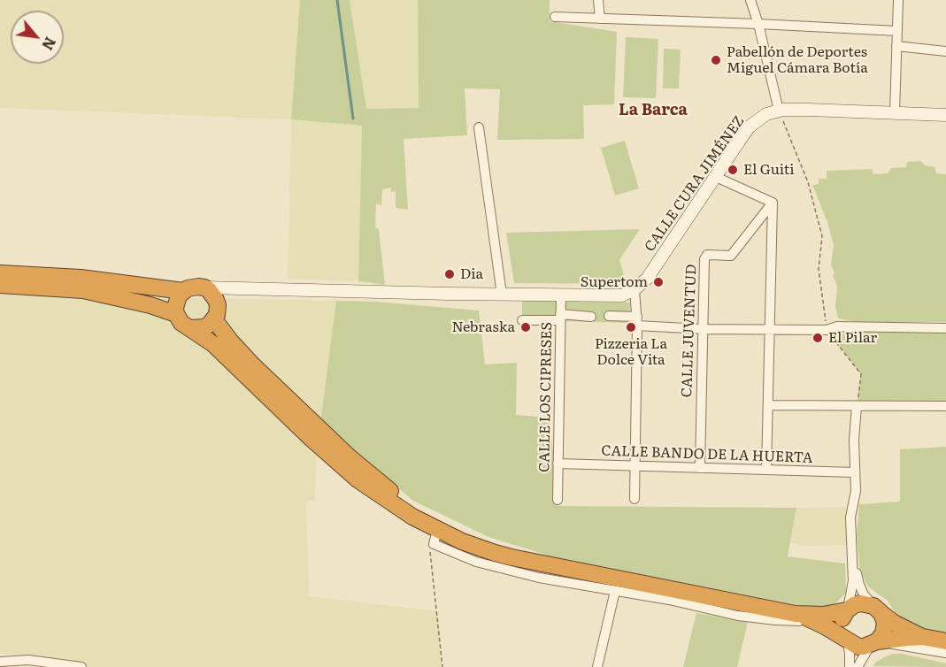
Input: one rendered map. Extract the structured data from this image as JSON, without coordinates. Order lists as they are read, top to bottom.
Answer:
{
  "streets": {
    "street": [
      "CALLE CURA JIMÉNEZ",
      "CALLE JUVENTUD",
      "CALLE LOS CIPRESES",
      "CALLE BANDO DE LA HUERTA"
    ]
  },
  "crossings": [
    ["CALLE JUVENTUD", "CALLE BANDO DE LA HUERTA"],
    ["CALLE LOS CIPRESES", "CALLE BANDO DE LA HUERTA"]
  ],
  "districts": ["La Barca"],
  "places": [
    "Pabellón de Deportes Miguel Cámara Botía",
    "El Guiti",
    "Dia",
    "Supertom",
    "Nebraska",
    "Pizzeria La Dolce Vita",
    "El Pilar"
  ],
  "north": "bottom right"
}
